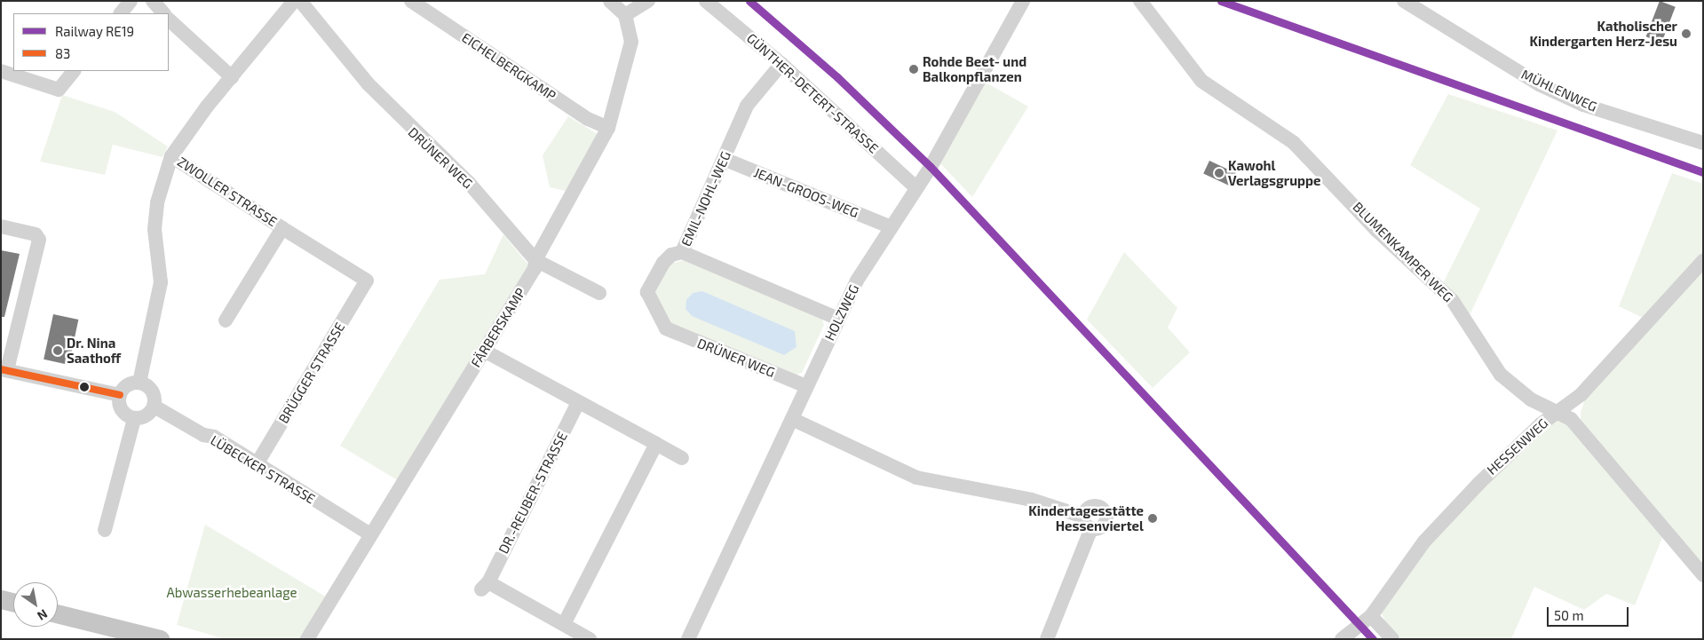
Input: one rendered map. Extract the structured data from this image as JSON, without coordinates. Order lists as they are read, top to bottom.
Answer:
{
  "streets": {
    "street": [
      "EICHELBERGKAMP",
      "MÜHLENWEG",
      "GÜNTHER-DETERT-STRASSE",
      "DRÜNER WEG",
      "ZWOLLER STRASSE",
      "JEAN-GROOS-WEG",
      "EMIL-NOHL-WEG",
      "BLUMENKAMPER WEG",
      "HOLZWEG",
      "FÄRBERSKAMP",
      "BRÜGGER STRASSE",
      "HESSENWEG",
      "LÜBECKER STRASSE",
      "DR.-REUBER-STRASSE"
    ]
  },
  "crossings": [
    ["EICHELBERGKAMP", "FÄRBERSKAMP"],
    ["GÜNTHER-DETERT-STRASSE", "EMIL-NOHL-WEG"],
    ["GÜNTHER-DETERT-STRASSE", "HOLZWEG"],
    ["DRÜNER WEG", "EMIL-NOHL-WEG"],
    ["DRÜNER WEG", "HOLZWEG"],
    ["DRÜNER WEG", "FÄRBERSKAMP"],
    ["ZWOLLER STRASSE", "BRÜGGER STRASSE"],
    ["JEAN-GROOS-WEG", "EMIL-NOHL-WEG"],
    ["JEAN-GROOS-WEG", "HOLZWEG"],
    ["BLUMENKAMPER WEG", "HESSENWEG"],
    ["FÄRBERSKAMP", "LÜBECKER STRASSE"],
    ["BRÜGGER STRASSE", "LÜBECKER STRASSE"]
  ],
  "parks": ["Abwasserhebeanlage"],
  "places": [
    "Katholischer Kindergarten Herz-Jesu",
    "Rohde Beet- und Balkonpflanzen",
    "Kawohl Verlagsgruppe",
    "Dr. Nina Saathoff",
    "Kindertagesstätte Hessenviertel"
  ],
  "lines": ["rail line RE19", "transit line 83"],
  "legend": ["Railway RE19", "83"],
  "scale_bar": "50 m",
  "north": "bottom right"
}
